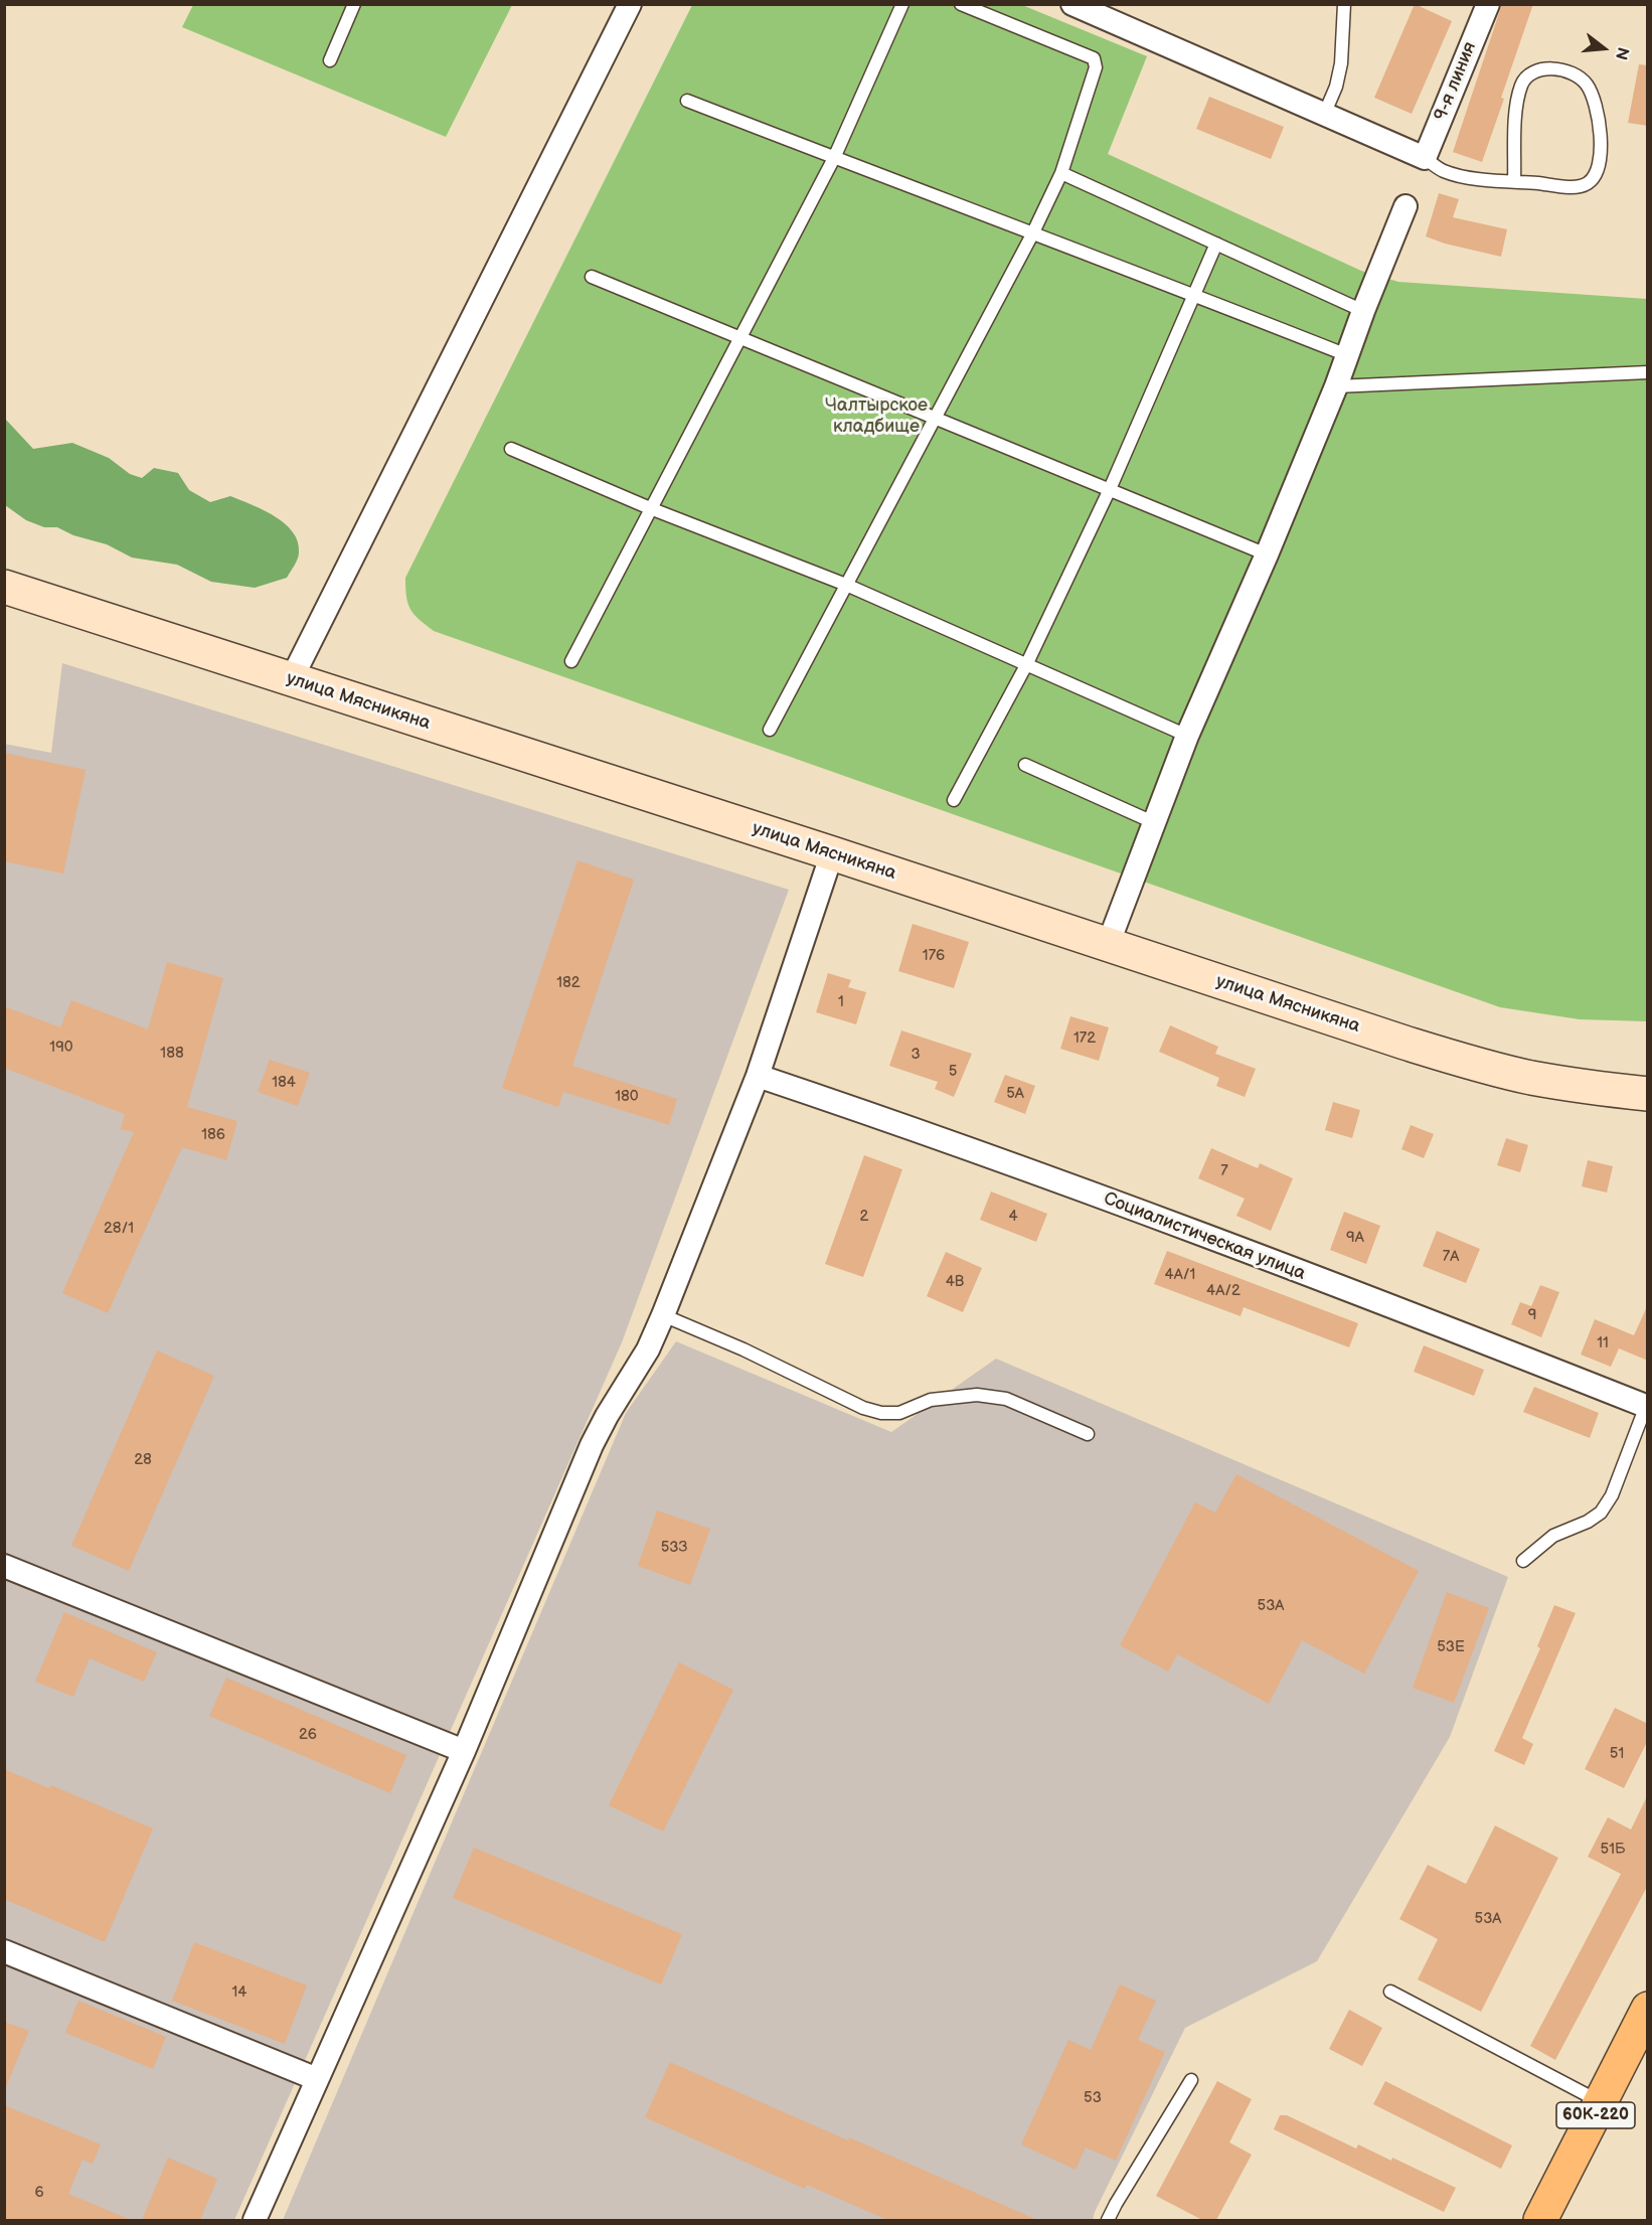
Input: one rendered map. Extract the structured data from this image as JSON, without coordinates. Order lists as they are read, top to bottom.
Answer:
{
  "streets": {
    "main road": ["60К-220"],
    "street": ["9-я линия", "улица Мясникяна", "Социалистическая улица"]
  },
  "parks": ["Чалтырское кладбище"],
  "house_numbers": [
    "176",
    "182",
    "1",
    "172",
    "190",
    "188",
    "3",
    "5",
    "184",
    "5А",
    "180",
    "186",
    "7",
    "2",
    "4",
    "28/1",
    "9А",
    "7А",
    "4А/1",
    "4В",
    "4А/2",
    "9",
    "11",
    "28",
    "53З",
    "53А",
    "53Е",
    "26",
    "51",
    "51Б",
    "53А",
    "14",
    "53",
    "6"
  ],
  "north": "right"
}
